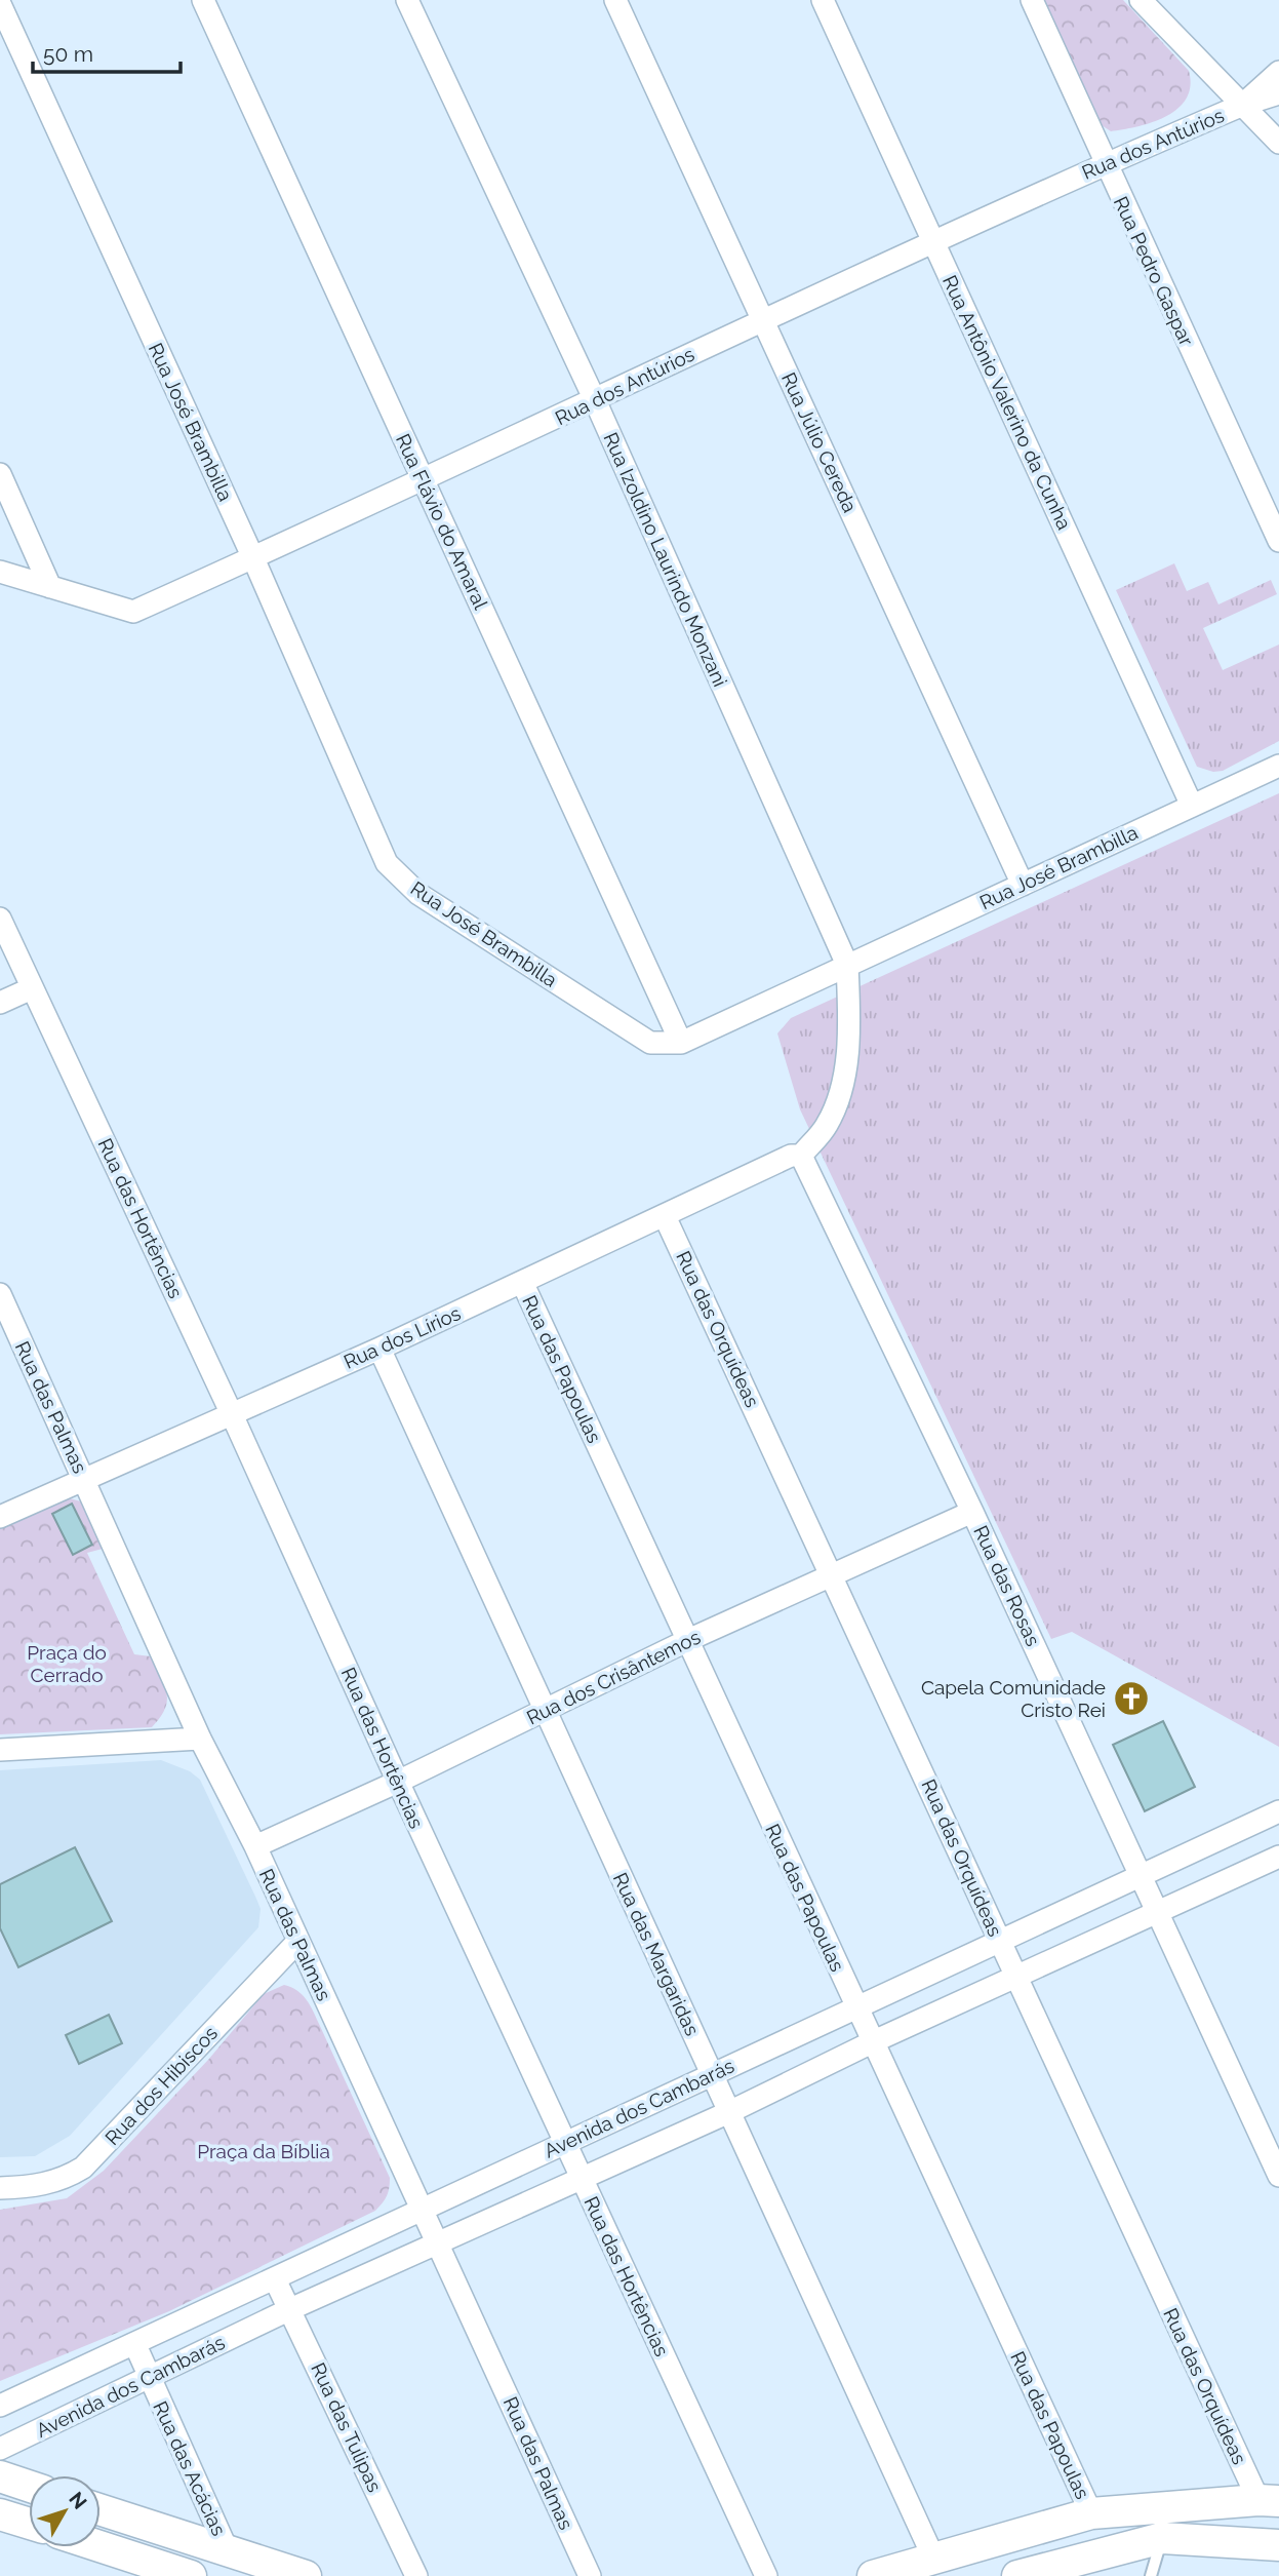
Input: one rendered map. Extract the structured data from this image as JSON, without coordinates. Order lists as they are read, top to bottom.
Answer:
{
  "streets": {
    "street": [
      "Rua dos Antúrios",
      "Rua Pedro Gaspar",
      "Rua Antônio Valerino da Cunha",
      "Rua José Brambilla",
      "Rua Júlio Cereda",
      "Rua Flávio do Amaral",
      "Rua Izoldino Laurindo Monzani",
      "Rua das Hortências",
      "Rua das Orquídeas",
      "Rua dos Lírios",
      "Rua das Papoulas",
      "Rua das Palmas",
      "Rua das Rosas",
      "Rua dos Crisântemos",
      "Rua das Margaridas",
      "Rua dos Hibiscos",
      "Avenida dos Cambarás",
      "Rua das Tulipas",
      "Rua das Acácias"
    ]
  },
  "crossings": [
    ["Rua dos Antúrios", "Rua Pedro Gaspar"],
    ["Rua dos Antúrios", "Rua Antônio Valerino da Cunha"],
    ["Rua dos Antúrios", "Rua José Brambilla"],
    ["Rua dos Antúrios", "Rua Júlio Cereda"],
    ["Rua dos Antúrios", "Rua Flávio do Amaral"],
    ["Rua dos Antúrios", "Rua Izoldino Laurindo Monzani"],
    ["Rua Antônio Valerino da Cunha", "Rua José Brambilla"],
    ["Rua José Brambilla", "Rua Júlio Cereda"],
    ["Rua José Brambilla", "Rua Flávio do Amaral"],
    ["Rua José Brambilla", "Rua Izoldino Laurindo Monzani"],
    ["Rua das Hortências", "Rua dos Lírios"],
    ["Rua das Hortências", "Rua dos Crisântemos"],
    ["Rua das Hortências", "Avenida dos Cambarás"],
    ["Rua das Orquídeas", "Rua dos Lírios"],
    ["Rua das Orquídeas", "Rua dos Crisântemos"],
    ["Rua das Orquídeas", "Avenida dos Cambarás"],
    ["Rua dos Lírios", "Rua das Papoulas"],
    ["Rua dos Lírios", "Rua das Palmas"],
    ["Rua dos Lírios", "Rua das Rosas"],
    ["Rua dos Lírios", "Rua das Margaridas"],
    ["Rua das Papoulas", "Rua dos Crisântemos"],
    ["Rua das Papoulas", "Avenida dos Cambarás"],
    ["Rua das Palmas", "Rua dos Crisântemos"],
    ["Rua das Palmas", "Rua dos Hibiscos"],
    ["Rua das Palmas", "Avenida dos Cambarás"],
    ["Rua das Rosas", "Rua dos Crisântemos"],
    ["Rua das Rosas", "Avenida dos Cambarás"],
    ["Rua dos Crisântemos", "Rua das Margaridas"],
    ["Rua das Margaridas", "Avenida dos Cambarás"],
    ["Avenida dos Cambarás", "Rua das Tulipas"],
    ["Avenida dos Cambarás", "Rua das Acácias"]
  ],
  "parks": ["Praça do Cerrado", "Praça da Bíblia"],
  "places": {
    "church": ["Capela Comunidade Cristo Rei"]
  },
  "scale_bar": "50 m",
  "north": "top right"
}
